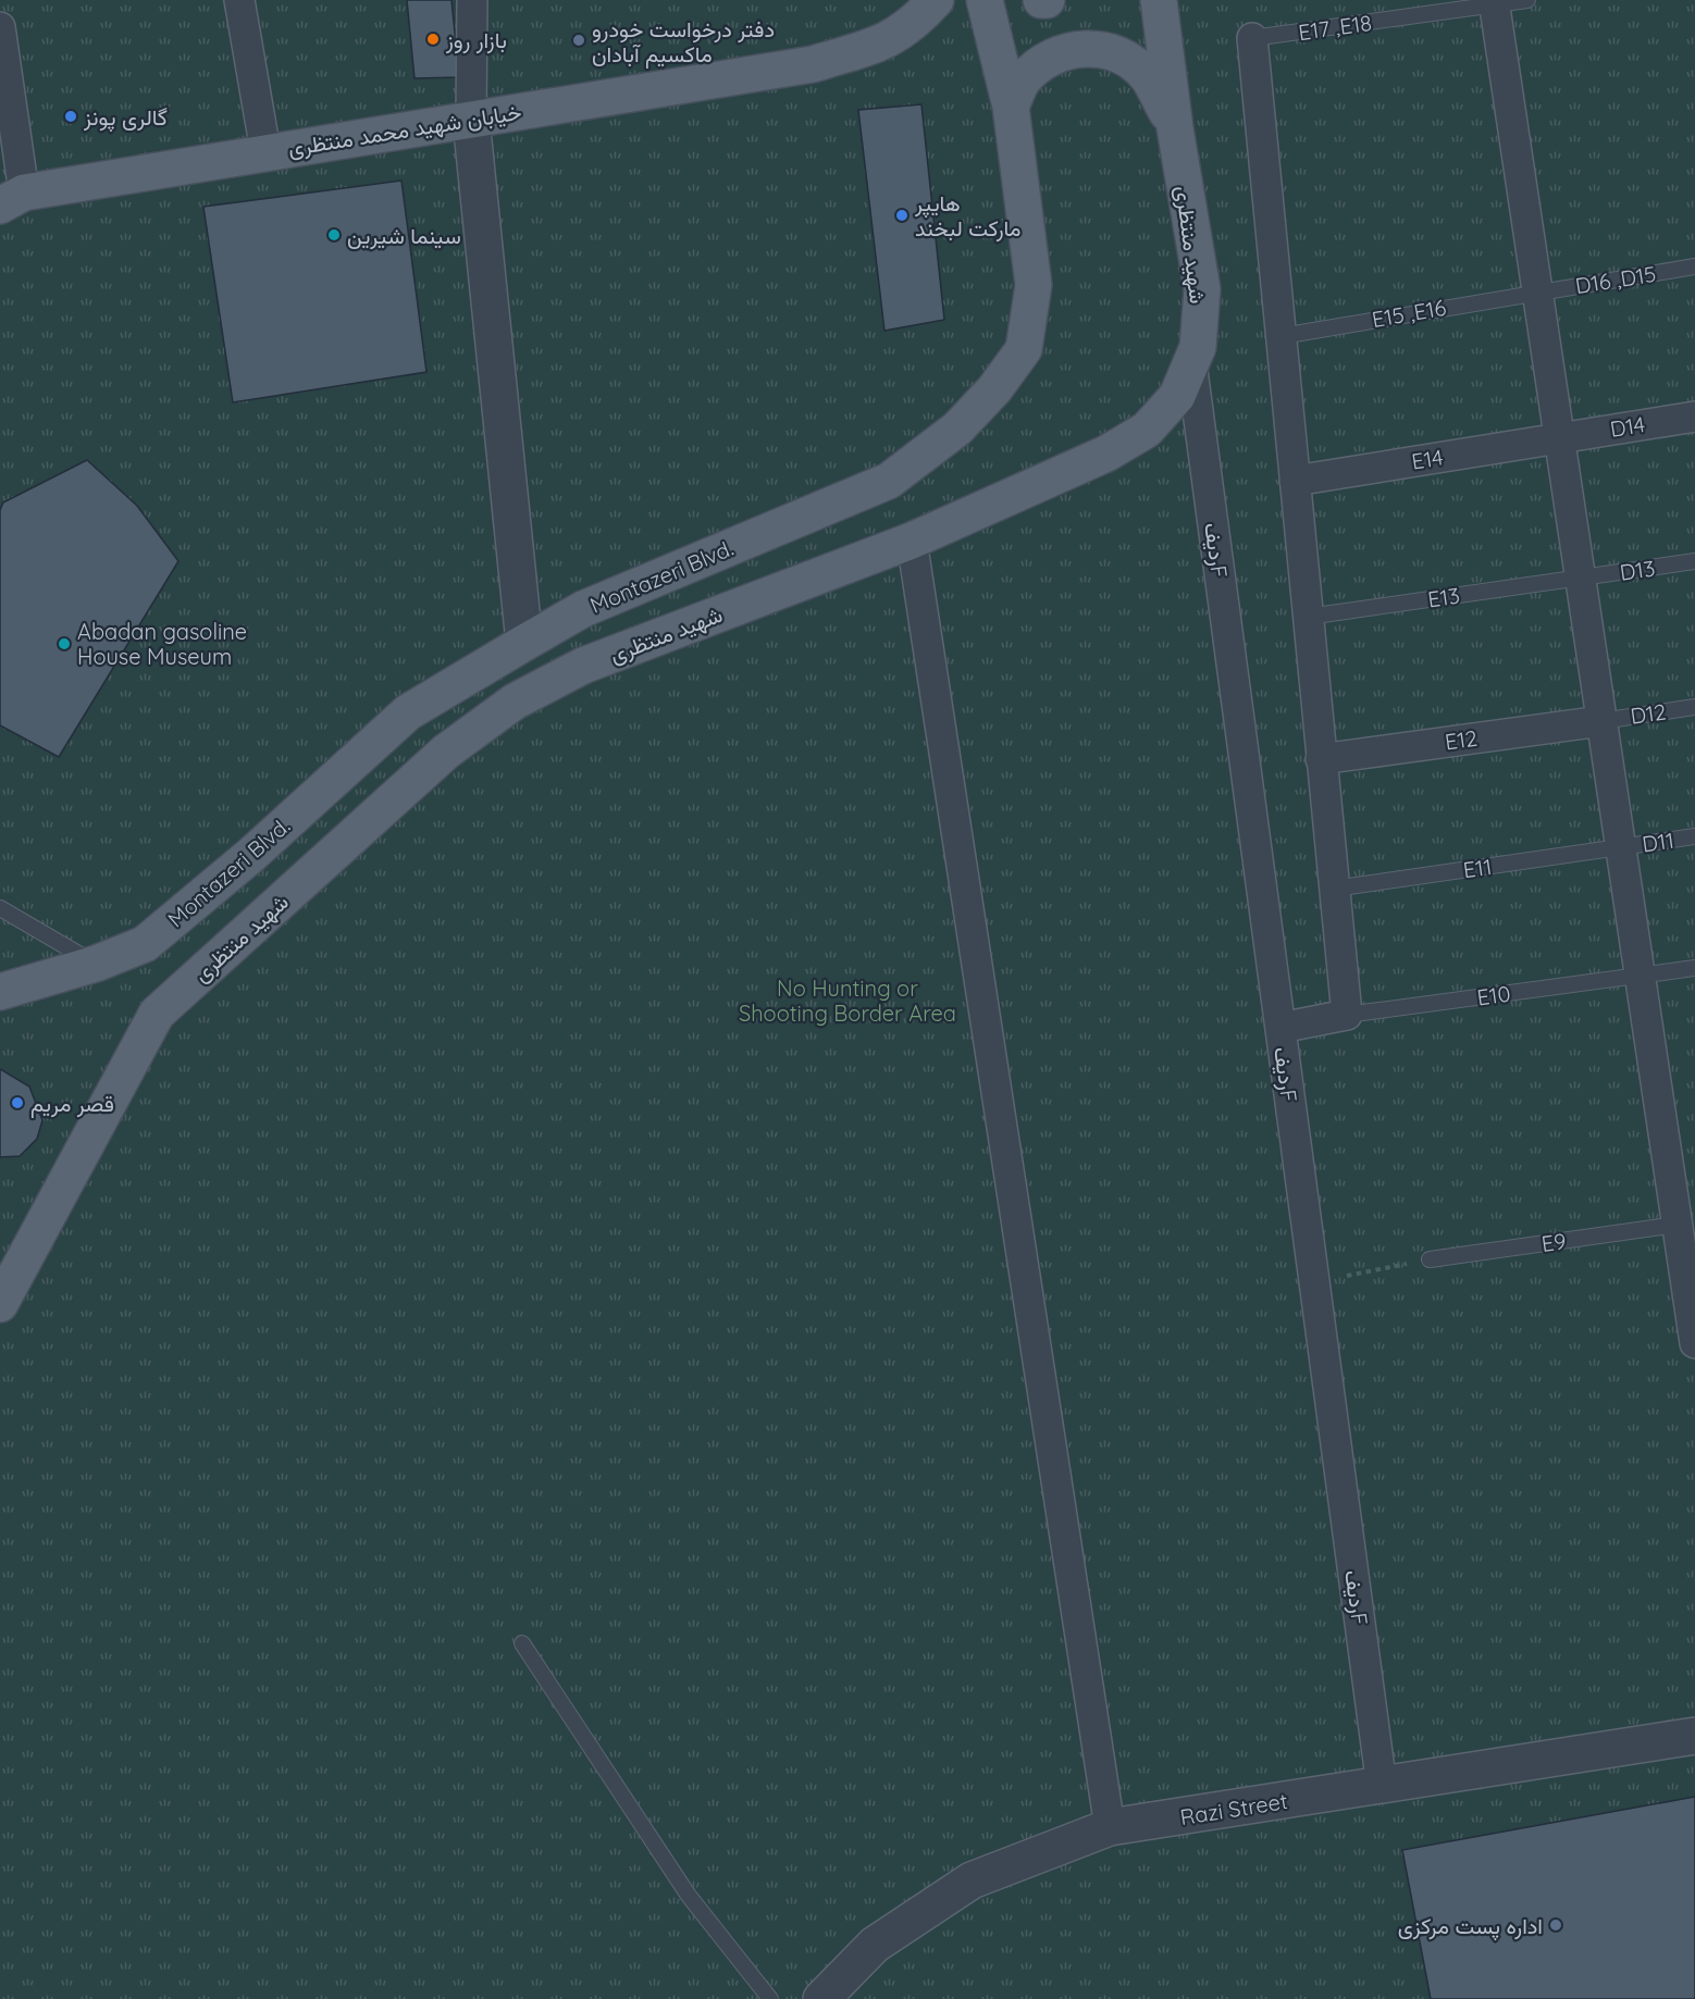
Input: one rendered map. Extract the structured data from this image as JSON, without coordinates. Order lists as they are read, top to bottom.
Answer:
{
  "streets": {
    "main road": ["خیابان شهید محمد منتظری", "شهید منتظری", "Montazeri Blvd."],
    "street": [
      "D14",
      "E14",
      "ردیفF",
      "E12",
      "Razi Street"
    ],
    "lane": [
      "E17 ,E18",
      "D16 ,D15",
      "E15 ,E16",
      "D13",
      "E13",
      "D12",
      "D11",
      "E11",
      "E10",
      "E9"
    ]
  },
  "crossings": [
    ["شهید منتظری", "ردیفF"],
    ["D16 ,D15", "E15 ,E16"],
    ["D14", "E14"],
    ["ردیفF", "Razi Street"],
    ["D13", "E13"],
    ["D12", "E12"],
    ["D11", "E11"]
  ],
  "parks": ["No Hunting or Shooting Border Area"],
  "places": [
    "بازار روز",
    "دفتر درخواست خودرو ماکسیم آبادان",
    "گالری پونز",
    "هایپر مارکت لبخند",
    "سینما شیرین",
    "Abadan gasoline House Museum",
    "قصر مریم",
    "اداره پست مرکزی"
  ]
}
